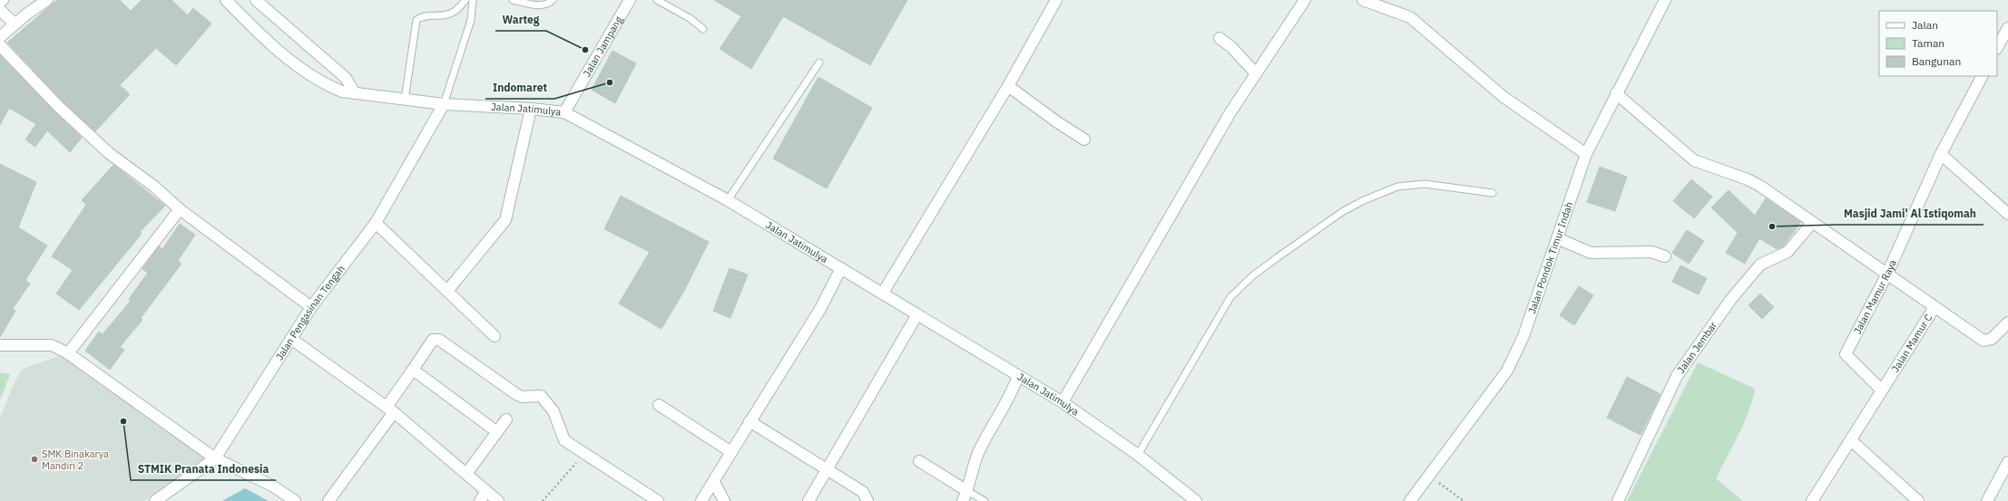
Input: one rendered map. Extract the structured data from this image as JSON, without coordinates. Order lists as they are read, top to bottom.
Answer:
{
  "streets": {
    "street": [
      "Jalan Jampang",
      "Jalan Jatimulya",
      "Jalan Pondok Timur Indah",
      "Jalan Mamur Raya",
      "Jalan Pengasinan Tengah",
      "Jalan Mamur C",
      "Jalan Jembar"
    ]
  },
  "crossings": [
    ["Jalan Jampang", "Jalan Jatimulya"],
    ["Jalan Jatimulya", "Jalan Pengasinan Tengah"],
    ["Jalan Pondok Timur Indah", "Jalan Mamur C"],
    ["Jalan Mamur Raya", "Jalan Mamur C"],
    ["Jalan Mamur C", "Jalan Jembar"]
  ],
  "places": [
    "Warteg",
    "Indomaret",
    "Masjid Jami' Al Istiqomah",
    "STMIK Pranata Indonesia",
    "SMK Binakarya Mandiri 2"
  ],
  "legend": ["Jalan", "Taman", "Bangunan"]
}
